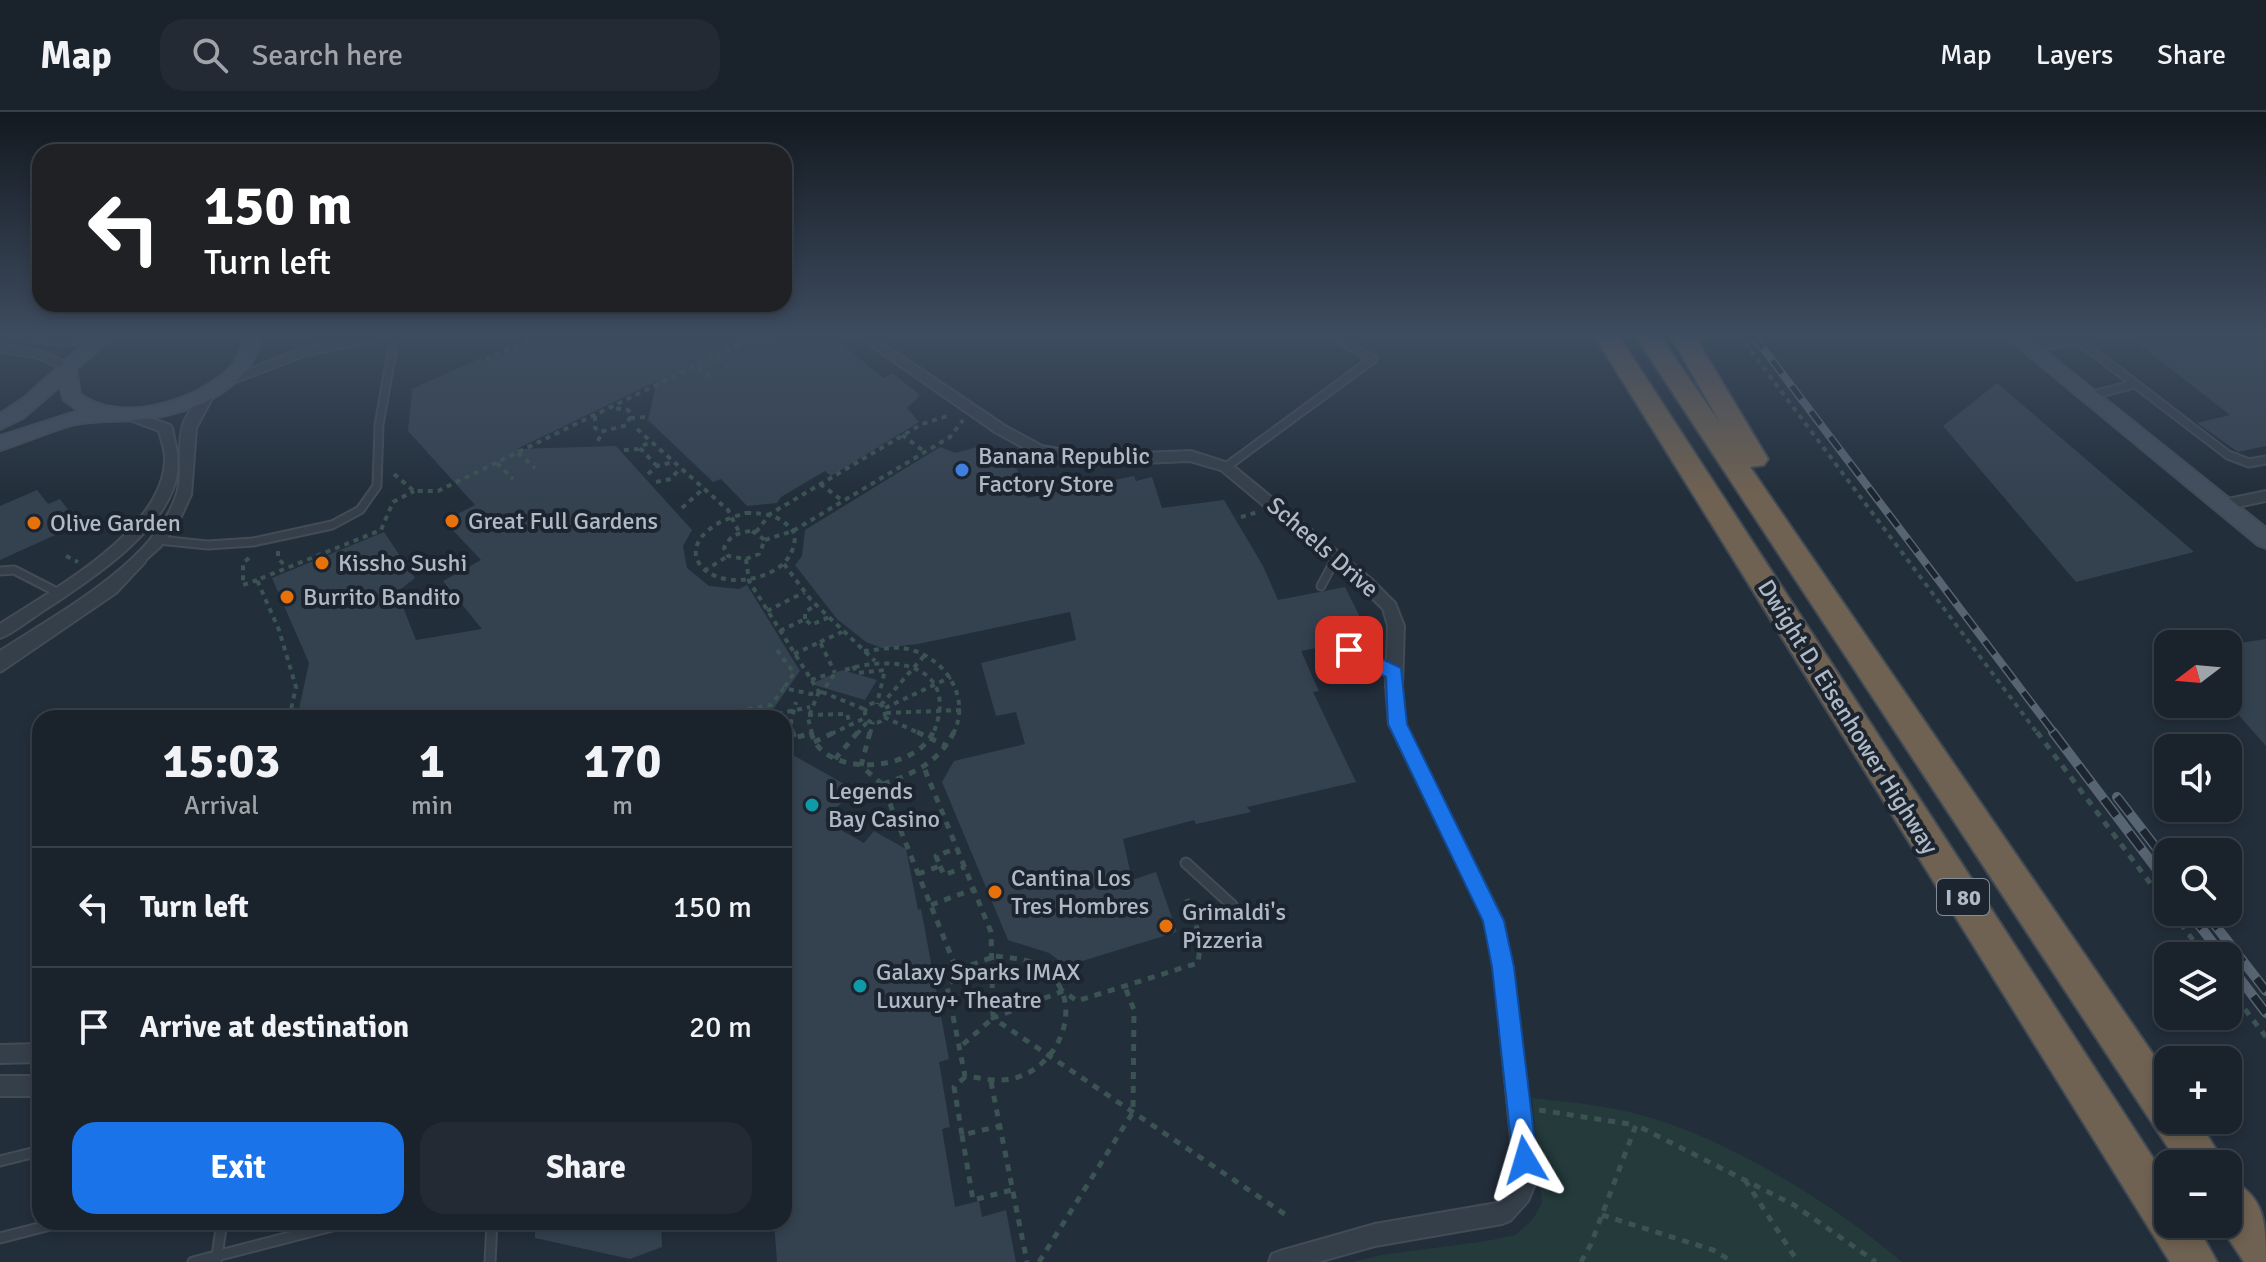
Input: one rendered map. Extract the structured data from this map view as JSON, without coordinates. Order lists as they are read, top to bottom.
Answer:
{
  "streets": {
    "highway": ["Dwight D. Eisenhower Highway", "I 80"],
    "street": ["Scheels Drive"]
  },
  "places": [
    "Banana Republic Factory Store",
    "Great Full Gardens",
    "Olive Garden",
    "Kissho Sushi",
    "Burrito Bandito",
    "Legends Bay Casino",
    "Cantina Los Tres Hombres",
    "Grimaldi's Pizzeria",
    "Galaxy Sparks IMAX Luxury+ Theatre"
  ],
  "north": "left",
  "page": {
    "header": "Map",
    "search": "Search here",
    "nav": ["Map", "Layers", "Share"],
    "turn": ["150 m", "Turn left"],
    "map_buttons": ["+", "−"],
    "eta": [
      "15:03",
      "Arrival",
      "1",
      "min",
      "170",
      "m"
    ],
    "list": [
      {
        "name": "Turn left",
        "value": "150 m"
      },
      {
        "name": "Arrive at destination",
        "value": "20 m"
      }
    ],
    "buttons": ["Exit", "Share"]
  }
}
